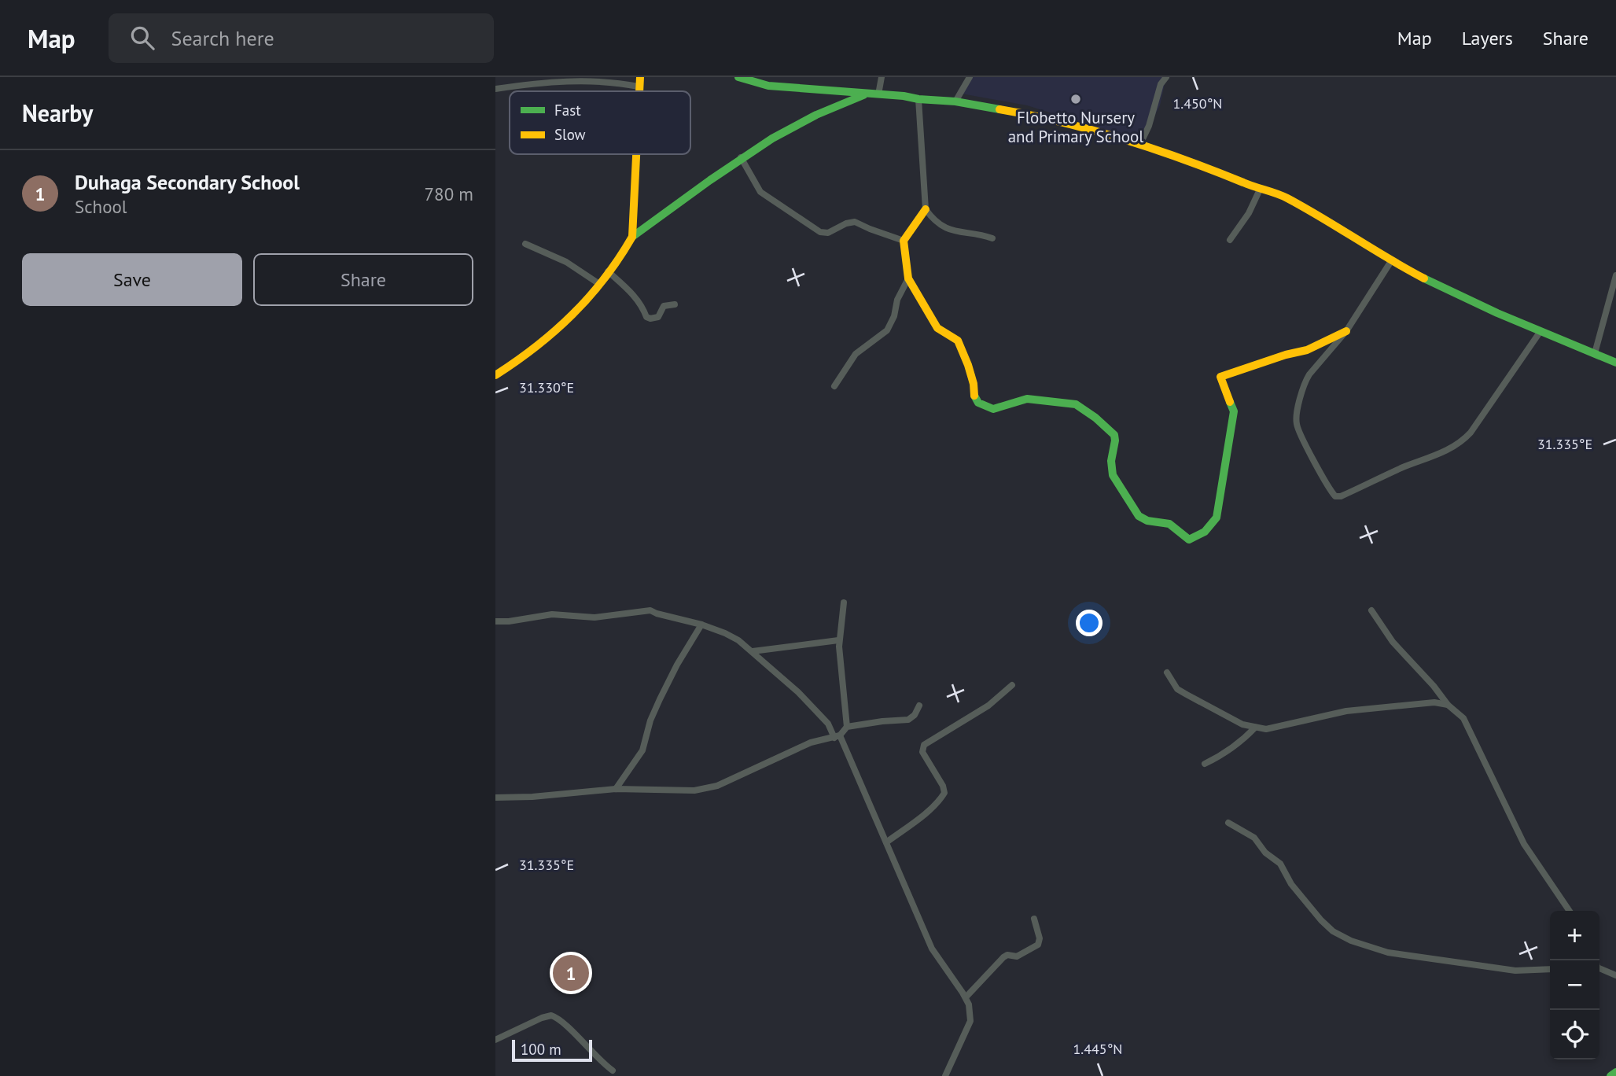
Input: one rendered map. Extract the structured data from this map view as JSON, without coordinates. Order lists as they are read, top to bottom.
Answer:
{
  "places": ["Flobetto Nursery and Primary School"],
  "legend": ["Fast", "Slow"],
  "scale_bar": "100 m",
  "page": {
    "header": "Map",
    "search": "Search here",
    "nav": ["Map", "Layers", "Share"],
    "heading": "Nearby",
    "list": [
      {
        "mark": "1",
        "name": "Duhaga Secondary School",
        "note": "School",
        "value": "780 m"
      }
    ],
    "buttons": ["Save", "Share"],
    "map_buttons": ["+", "−"],
    "pins": "1",
    "scale": "100 m"
  },
  "coordinates": [
    "1.450°N",
    "31.330°E",
    "31.335°E",
    "1.445°N"
  ]
}
